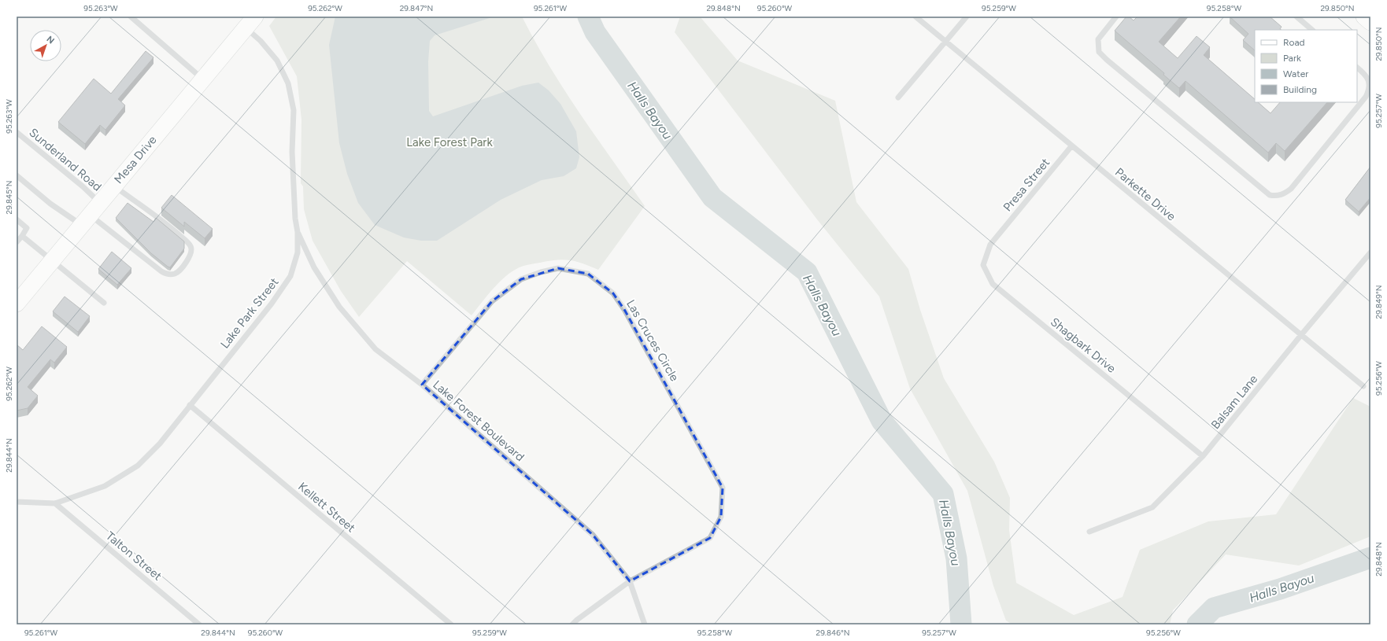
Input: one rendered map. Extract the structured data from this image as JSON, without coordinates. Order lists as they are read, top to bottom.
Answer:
{
  "streets": {
    "main road": ["Mesa Drive"],
    "street": [
      "Sunderland Road",
      "Presa Street",
      "Parkette Drive",
      "Lake Park Street",
      "Las Cruces Circle",
      "Shagbark Drive",
      "Balsam Lane",
      "Lake Forest Boulevard",
      "Kellett Street",
      "Talton Street"
    ]
  },
  "crossings": [
    ["Sunderland Road", "Mesa Drive"],
    ["Mesa Drive", "Lake Park Street"],
    ["Presa Street", "Parkette Drive"],
    ["Presa Street", "Shagbark Drive"],
    ["Parkette Drive", "Balsam Lane"],
    ["Lake Park Street", "Lake Forest Boulevard"],
    ["Lake Park Street", "Kellett Street"],
    ["Lake Park Street", "Talton Street"],
    ["Las Cruces Circle", "Lake Forest Boulevard"],
    ["Shagbark Drive", "Balsam Lane"]
  ],
  "water": ["Halls Bayou"],
  "parks": ["Lake Forest Park"],
  "legend": [
    "Road",
    "Park",
    "Water",
    "Building"
  ],
  "north": "top right",
  "coordinates": [
    "95.263°W",
    "95.262°W",
    "29.847°N",
    "95.261°W",
    "29.848°N",
    "95.260°W",
    "95.259°W",
    "95.258°W",
    "29.850°N",
    "95.257°W",
    "29.845°N",
    "29.849°N",
    "95.256°W",
    "29.844°N",
    "29.846°N"
  ]
}
